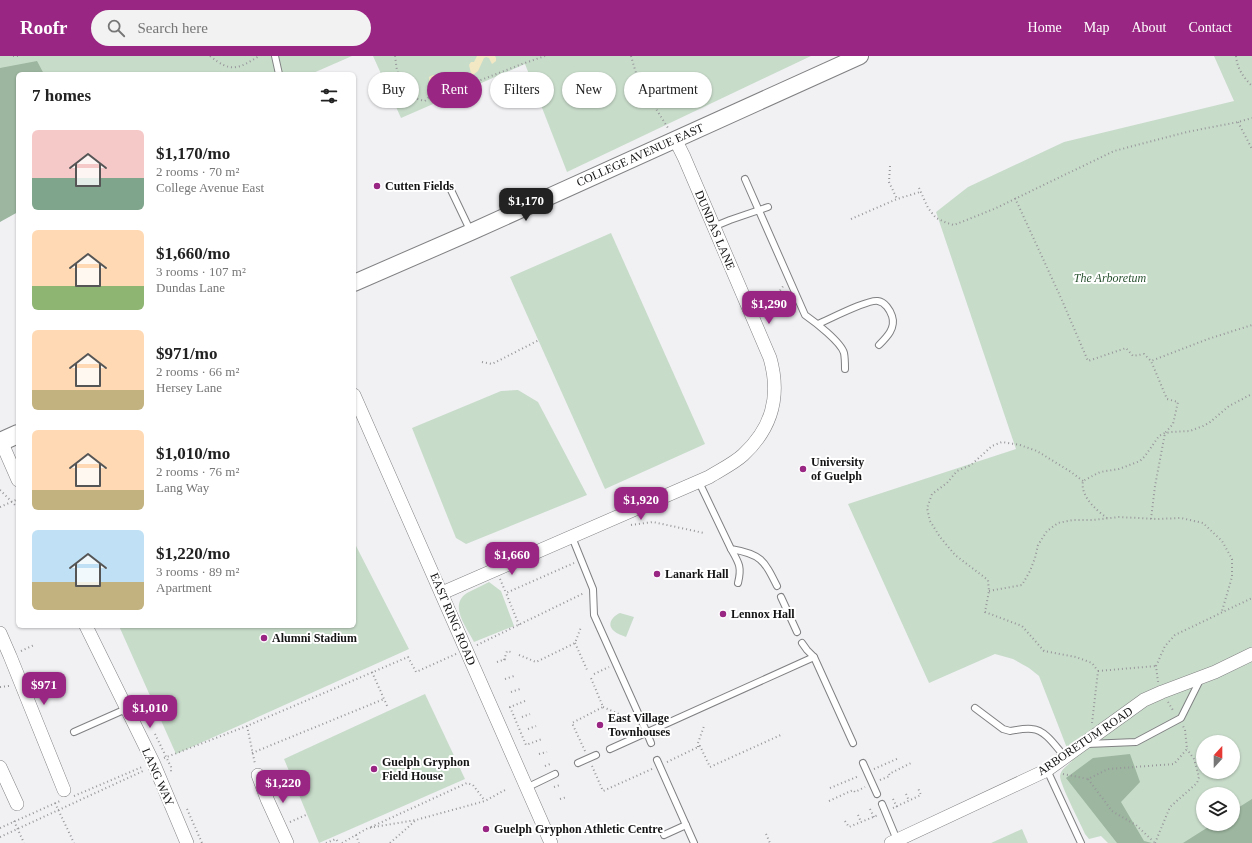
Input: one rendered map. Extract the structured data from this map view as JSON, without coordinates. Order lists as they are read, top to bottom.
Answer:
{
  "streets": {
    "street": [
      "COLLEGE AVENUE EAST",
      "DUNDAS LANE",
      "EAST RING ROAD",
      "ARBORETUM ROAD",
      "LANG WAY"
    ]
  },
  "crossings": [
    ["COLLEGE AVENUE EAST", "DUNDAS LANE"],
    ["DUNDAS LANE", "EAST RING ROAD"]
  ],
  "parks": ["The Arboretum"],
  "places": [
    "Cutten Fields",
    "University of Guelph",
    "Lanark Hall",
    "Lennox Hall",
    "Alumni Stadium",
    "East Village Townhouses",
    "Guelph Gryphon Field House",
    "Guelph Gryphon Athletic Centre"
  ],
  "north": "top",
  "page": {
    "header": "Roofr",
    "search": "Search here",
    "nav": [
      "Home",
      "Map",
      "About",
      "Contact"
    ],
    "chip": [
      "Buy",
      "Rent",
      "Filters",
      "New",
      "Apartment"
    ],
    "heading": "7 homes",
    "list": [
      {
        "name": "$1,170/mo",
        "note": "2 rooms · 70 m² · College Avenue East"
      },
      {
        "name": "$1,660/mo",
        "note": "3 rooms · 107 m² · Dundas Lane"
      },
      {
        "name": "$971/mo",
        "note": "2 rooms · 66 m² · Hersey Lane"
      },
      {
        "name": "$1,010/mo",
        "note": "2 rooms · 76 m² · Lang Way"
      },
      {
        "name": "$1,220/mo",
        "note": "3 rooms · 89 m² · Apartment"
      }
    ],
    "price": [
      "$1,170",
      "$1,290",
      "$1,920",
      "$1,660",
      "$971",
      "$1,010",
      "$1,220"
    ]
  }
}
